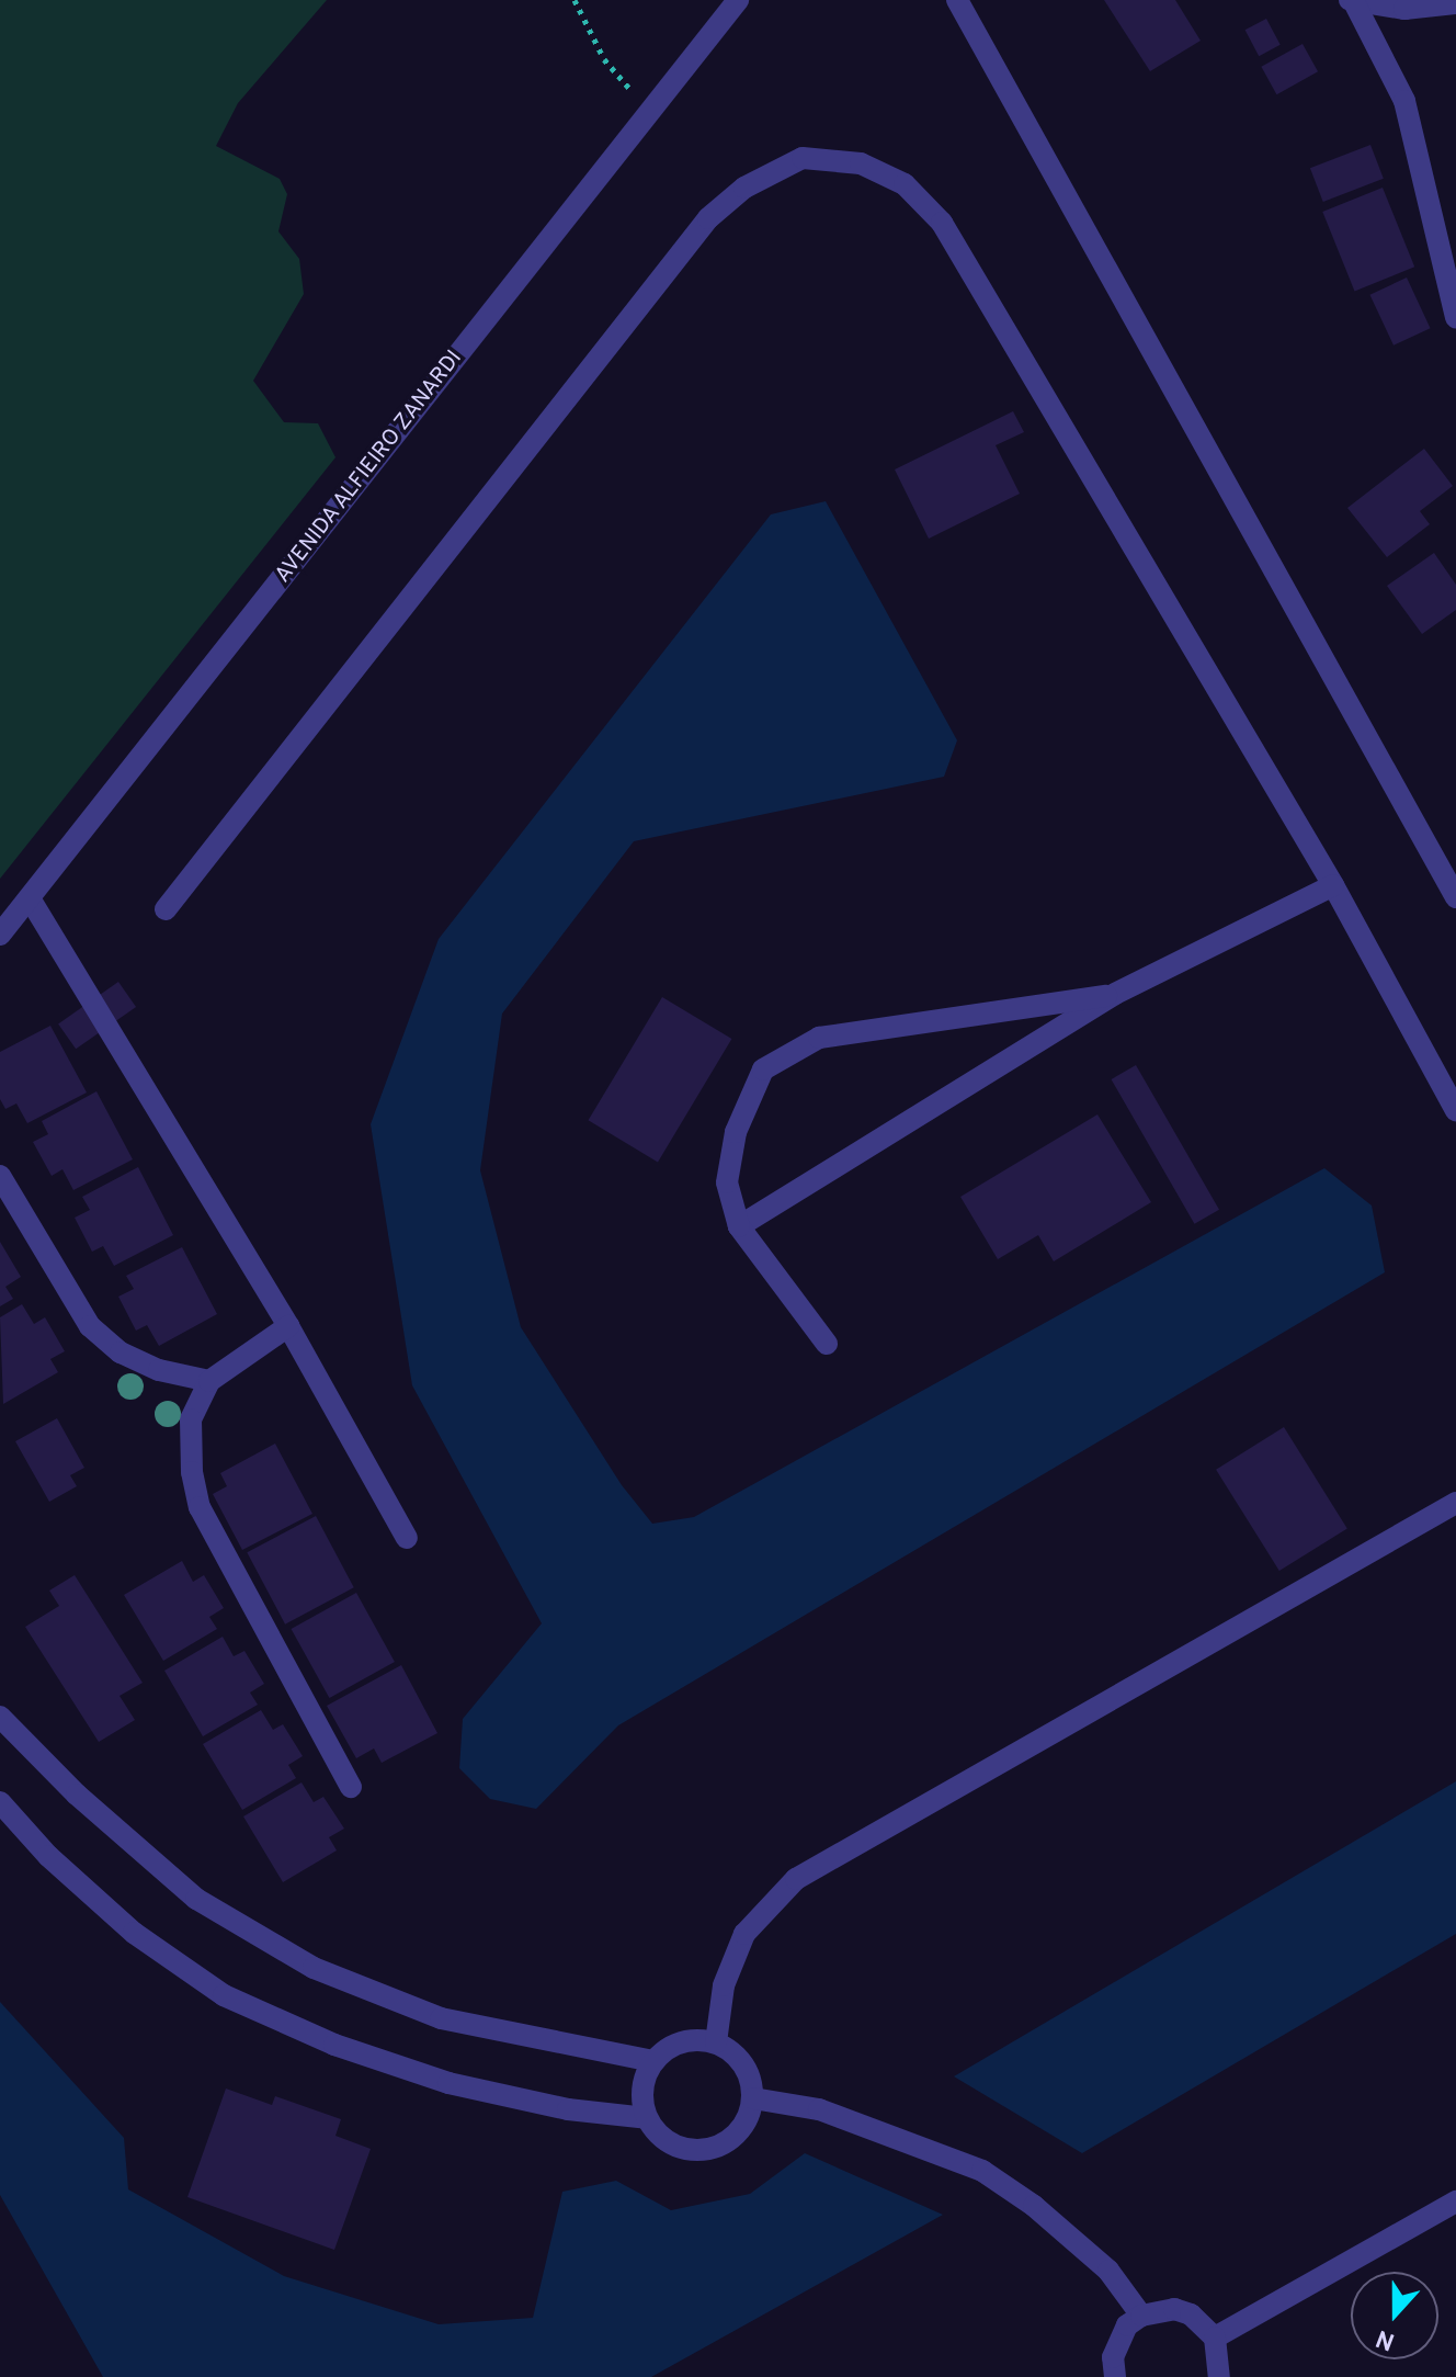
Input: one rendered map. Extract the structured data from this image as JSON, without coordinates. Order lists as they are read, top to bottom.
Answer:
{
  "streets": {
    "street": ["AVENIDA ALFIEIRO ZANARDI"]
  },
  "north": "bottom"
}
